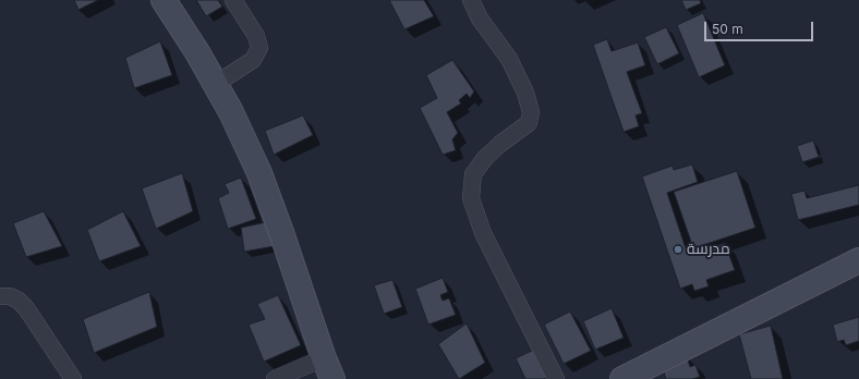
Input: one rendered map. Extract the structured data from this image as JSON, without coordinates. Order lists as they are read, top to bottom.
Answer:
{
  "places": ["مدرسة"],
  "scale_bar": "50 m"
}
